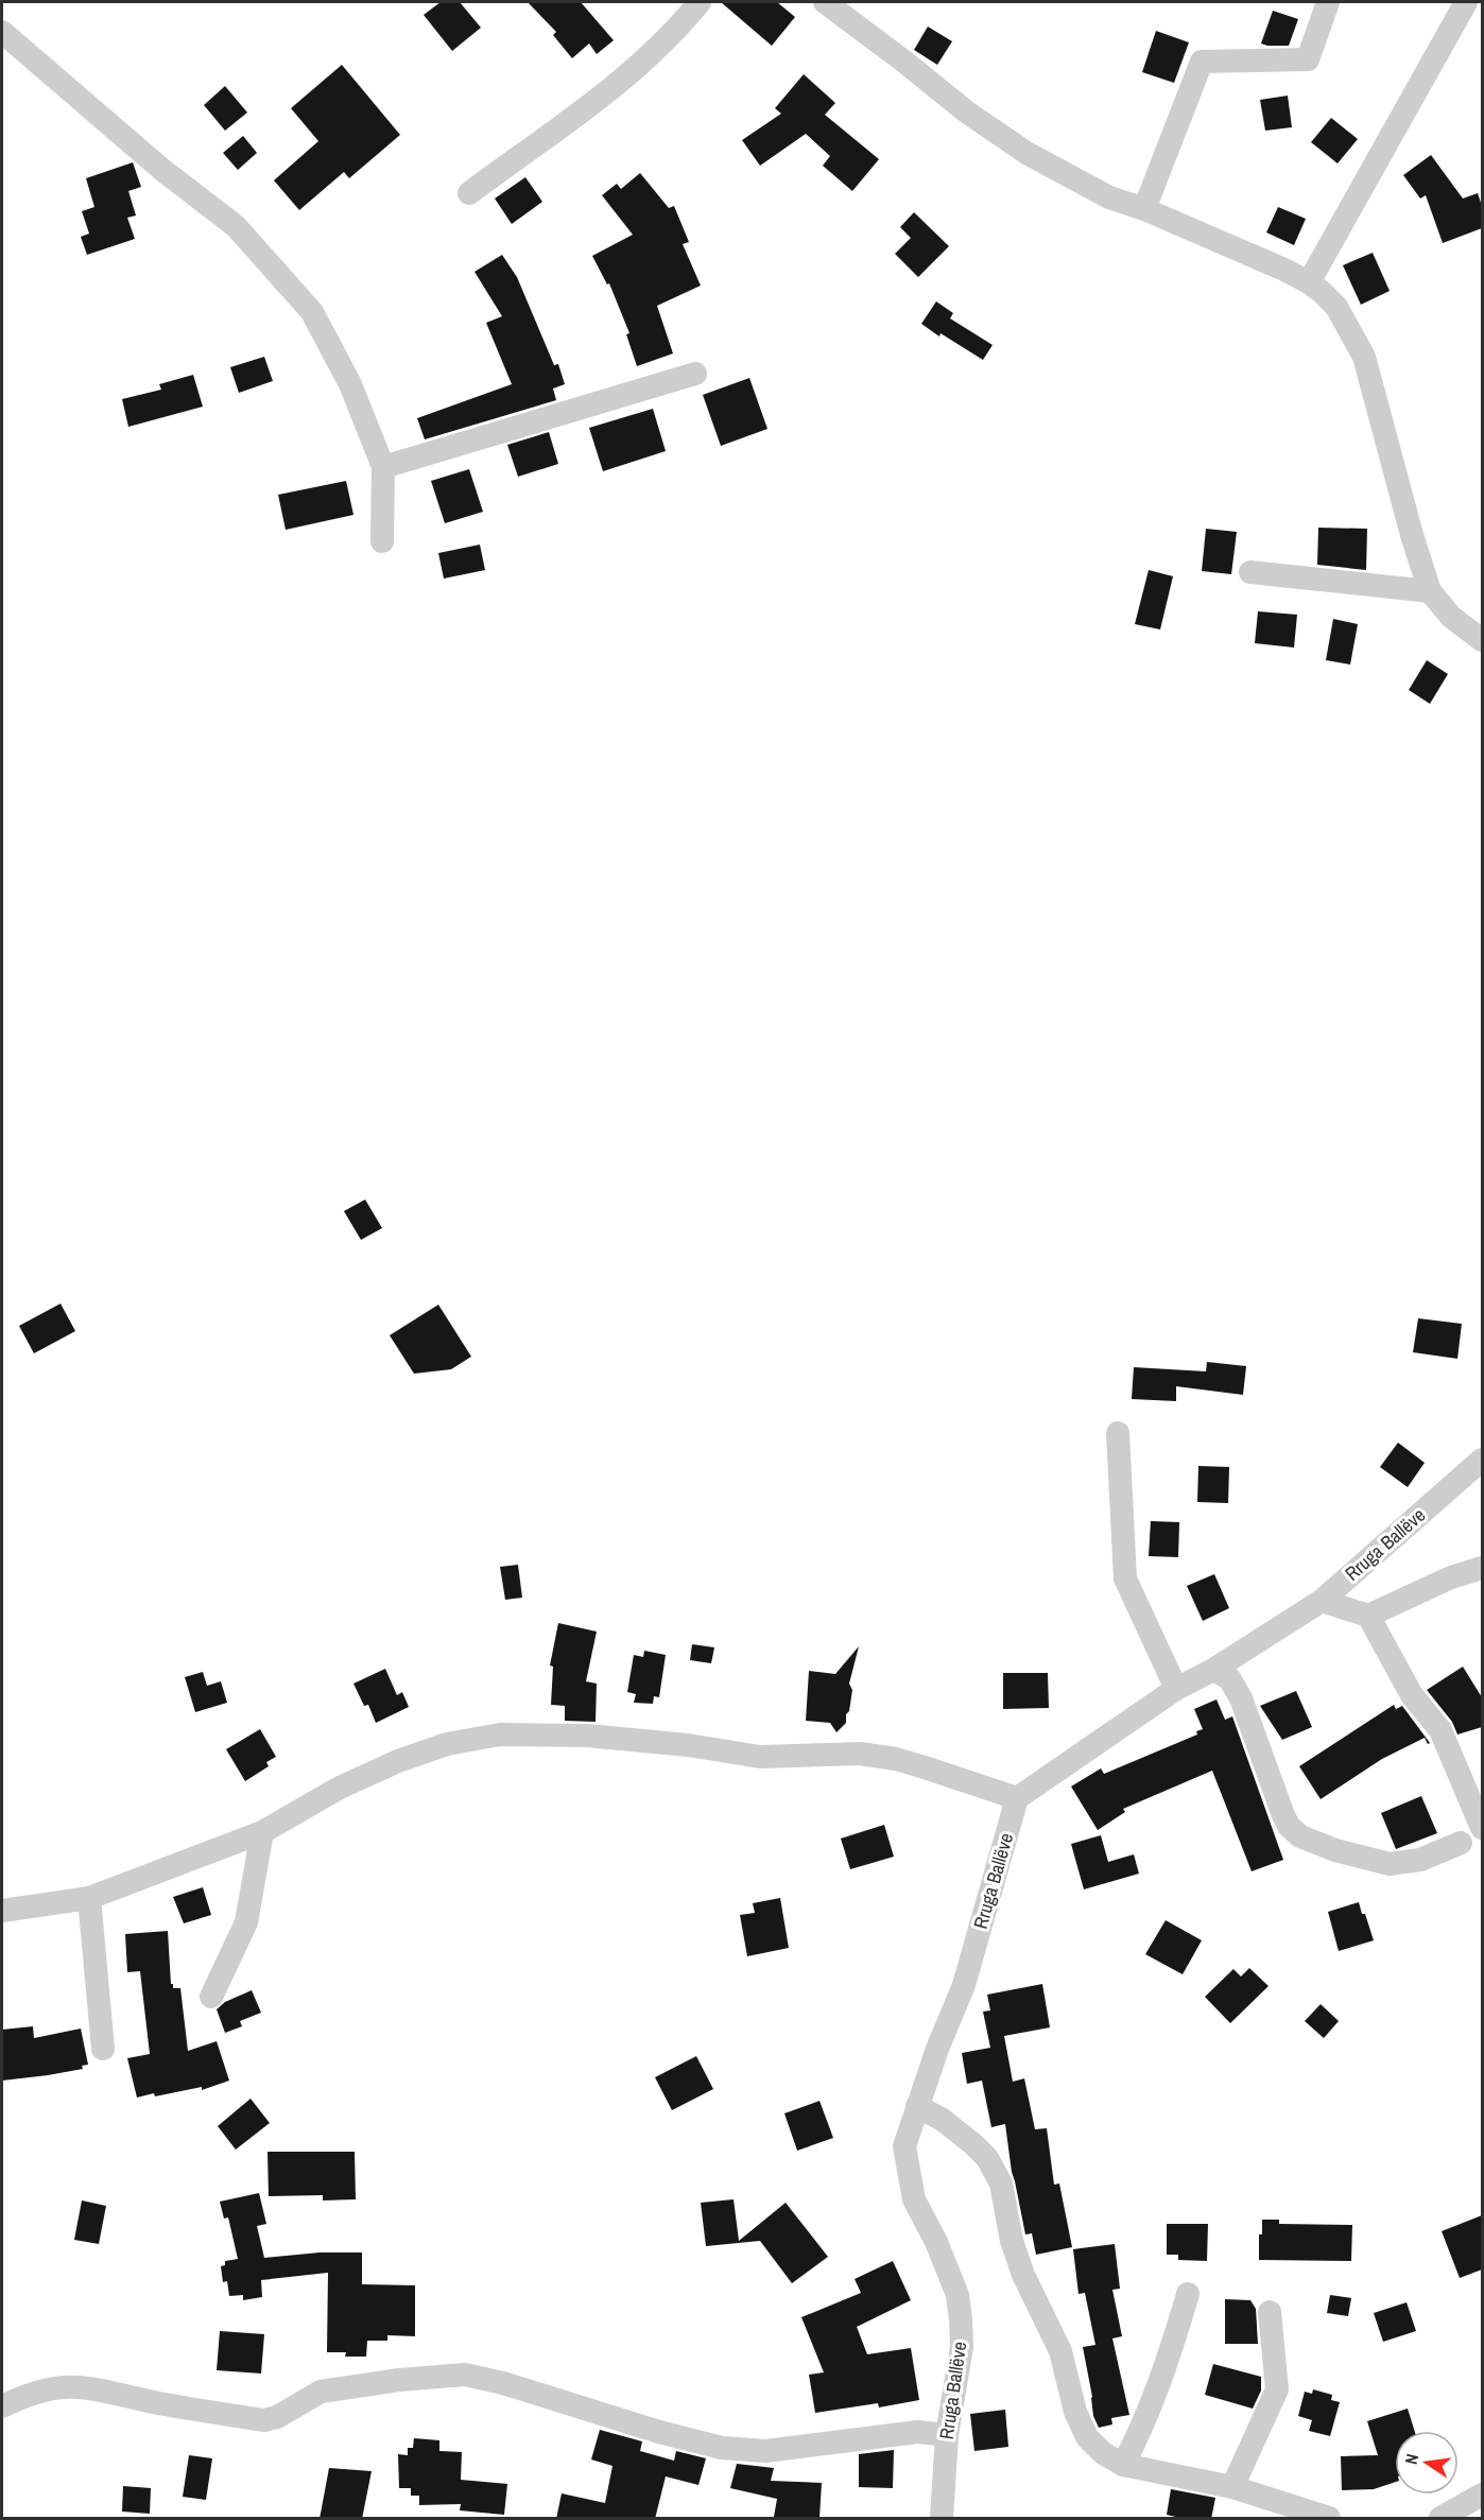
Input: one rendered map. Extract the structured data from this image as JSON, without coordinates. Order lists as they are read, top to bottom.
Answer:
{
  "streets": {
    "street": ["Rruga Ballëve"]
  },
  "north": "left"
}
